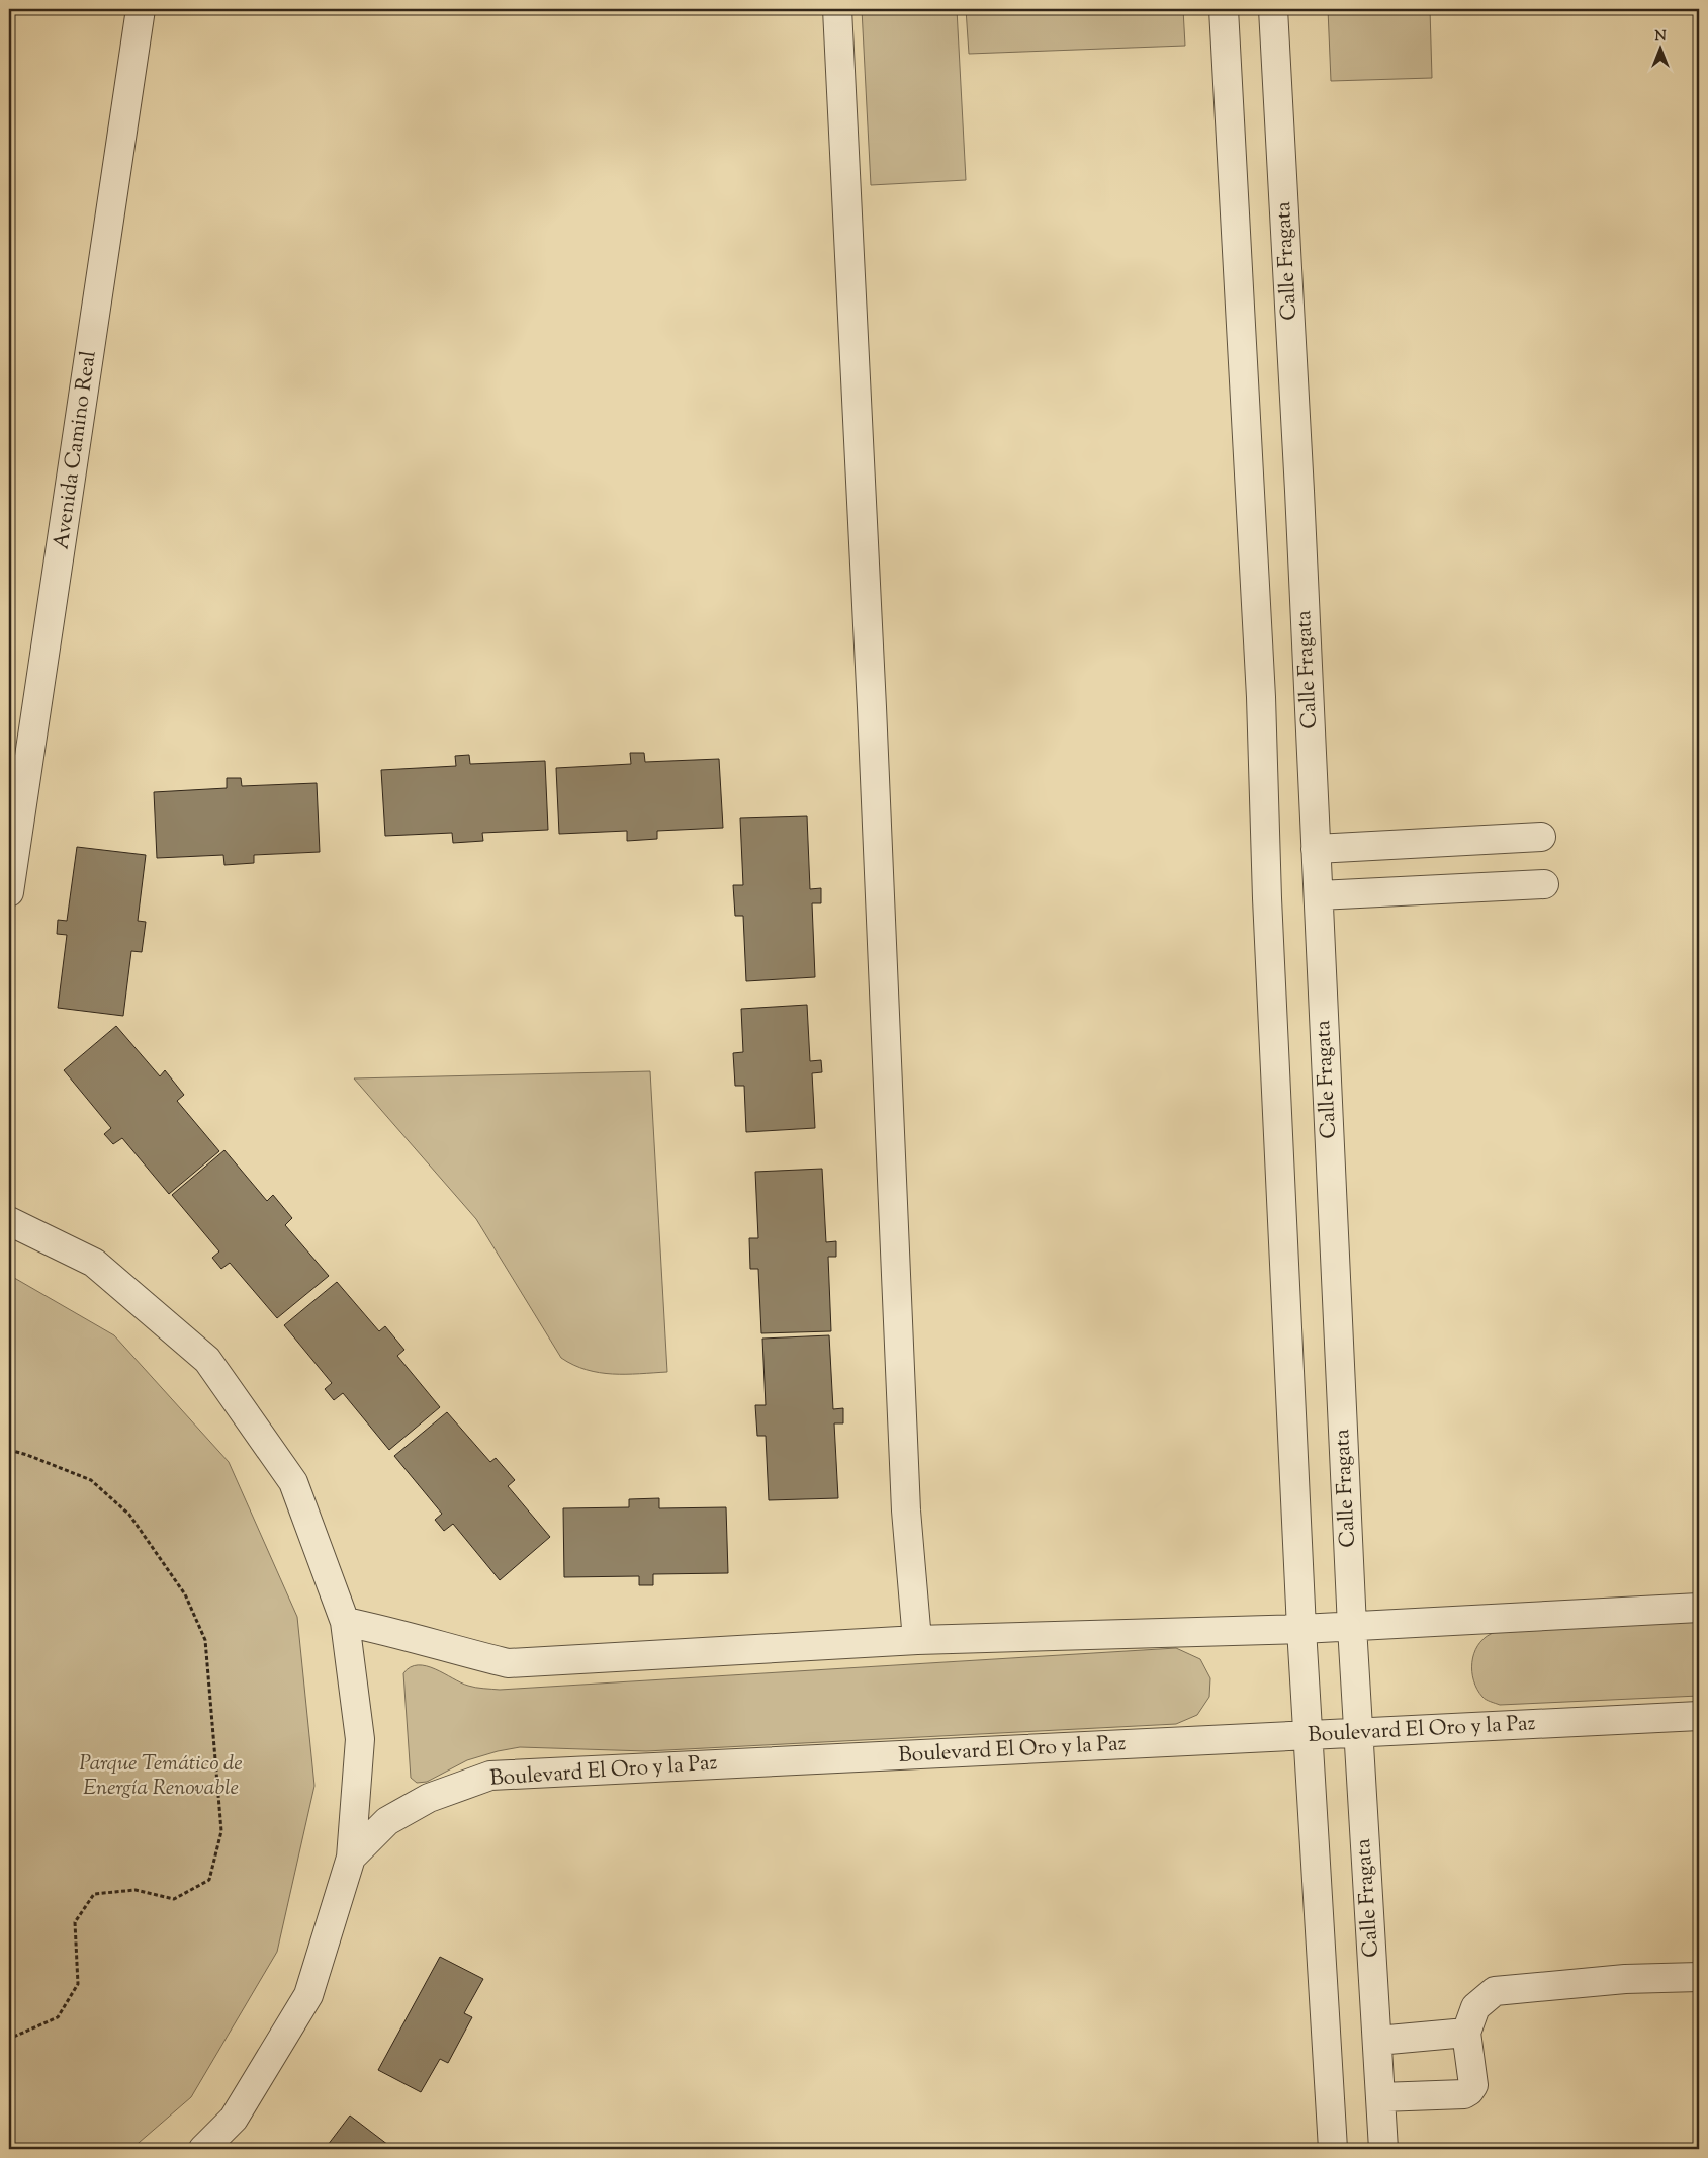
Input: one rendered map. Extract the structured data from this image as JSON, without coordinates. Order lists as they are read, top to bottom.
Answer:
{
  "streets": {
    "street": ["Calle Fragata", "Avenida Camino Real", "Boulevard El Oro y la Paz"]
  },
  "crossings": [
    ["Calle Fragata", "Boulevard El Oro y la Paz"]
  ],
  "parks": ["Parque Temático de Energía Renovable"],
  "north": "top"
}
